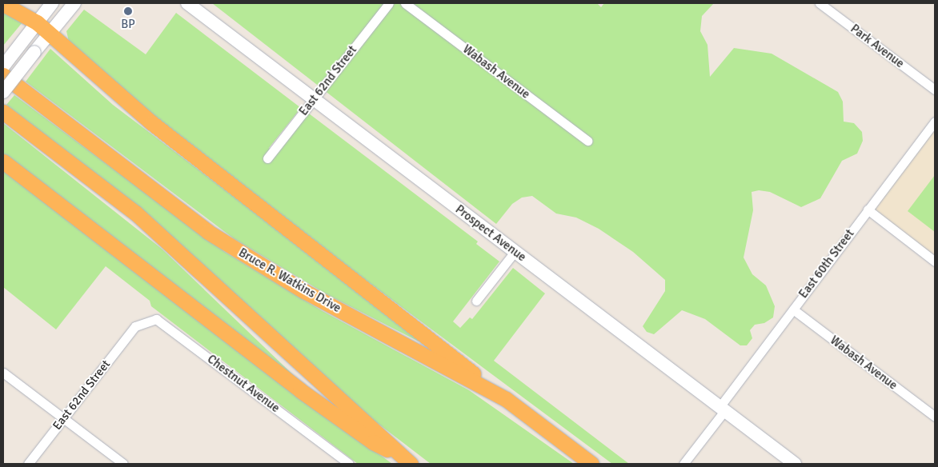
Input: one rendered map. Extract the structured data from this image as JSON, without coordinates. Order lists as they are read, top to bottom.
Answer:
{
  "streets": {
    "highway": ["Bruce R. Watkins Drive"],
    "main road": ["Prospect Avenue"],
    "street": [
      "Park Avenue",
      "Wabash Avenue",
      "East 62nd Street",
      "East 60th Street",
      "Chestnut Avenue"
    ]
  },
  "crossings": [
    ["Wabash Avenue", "East 60th Street"],
    ["East 62nd Street", "Prospect Avenue"],
    ["East 62nd Street", "Chestnut Avenue"],
    ["Prospect Avenue", "East 60th Street"]
  ],
  "places": ["BP"]
}
